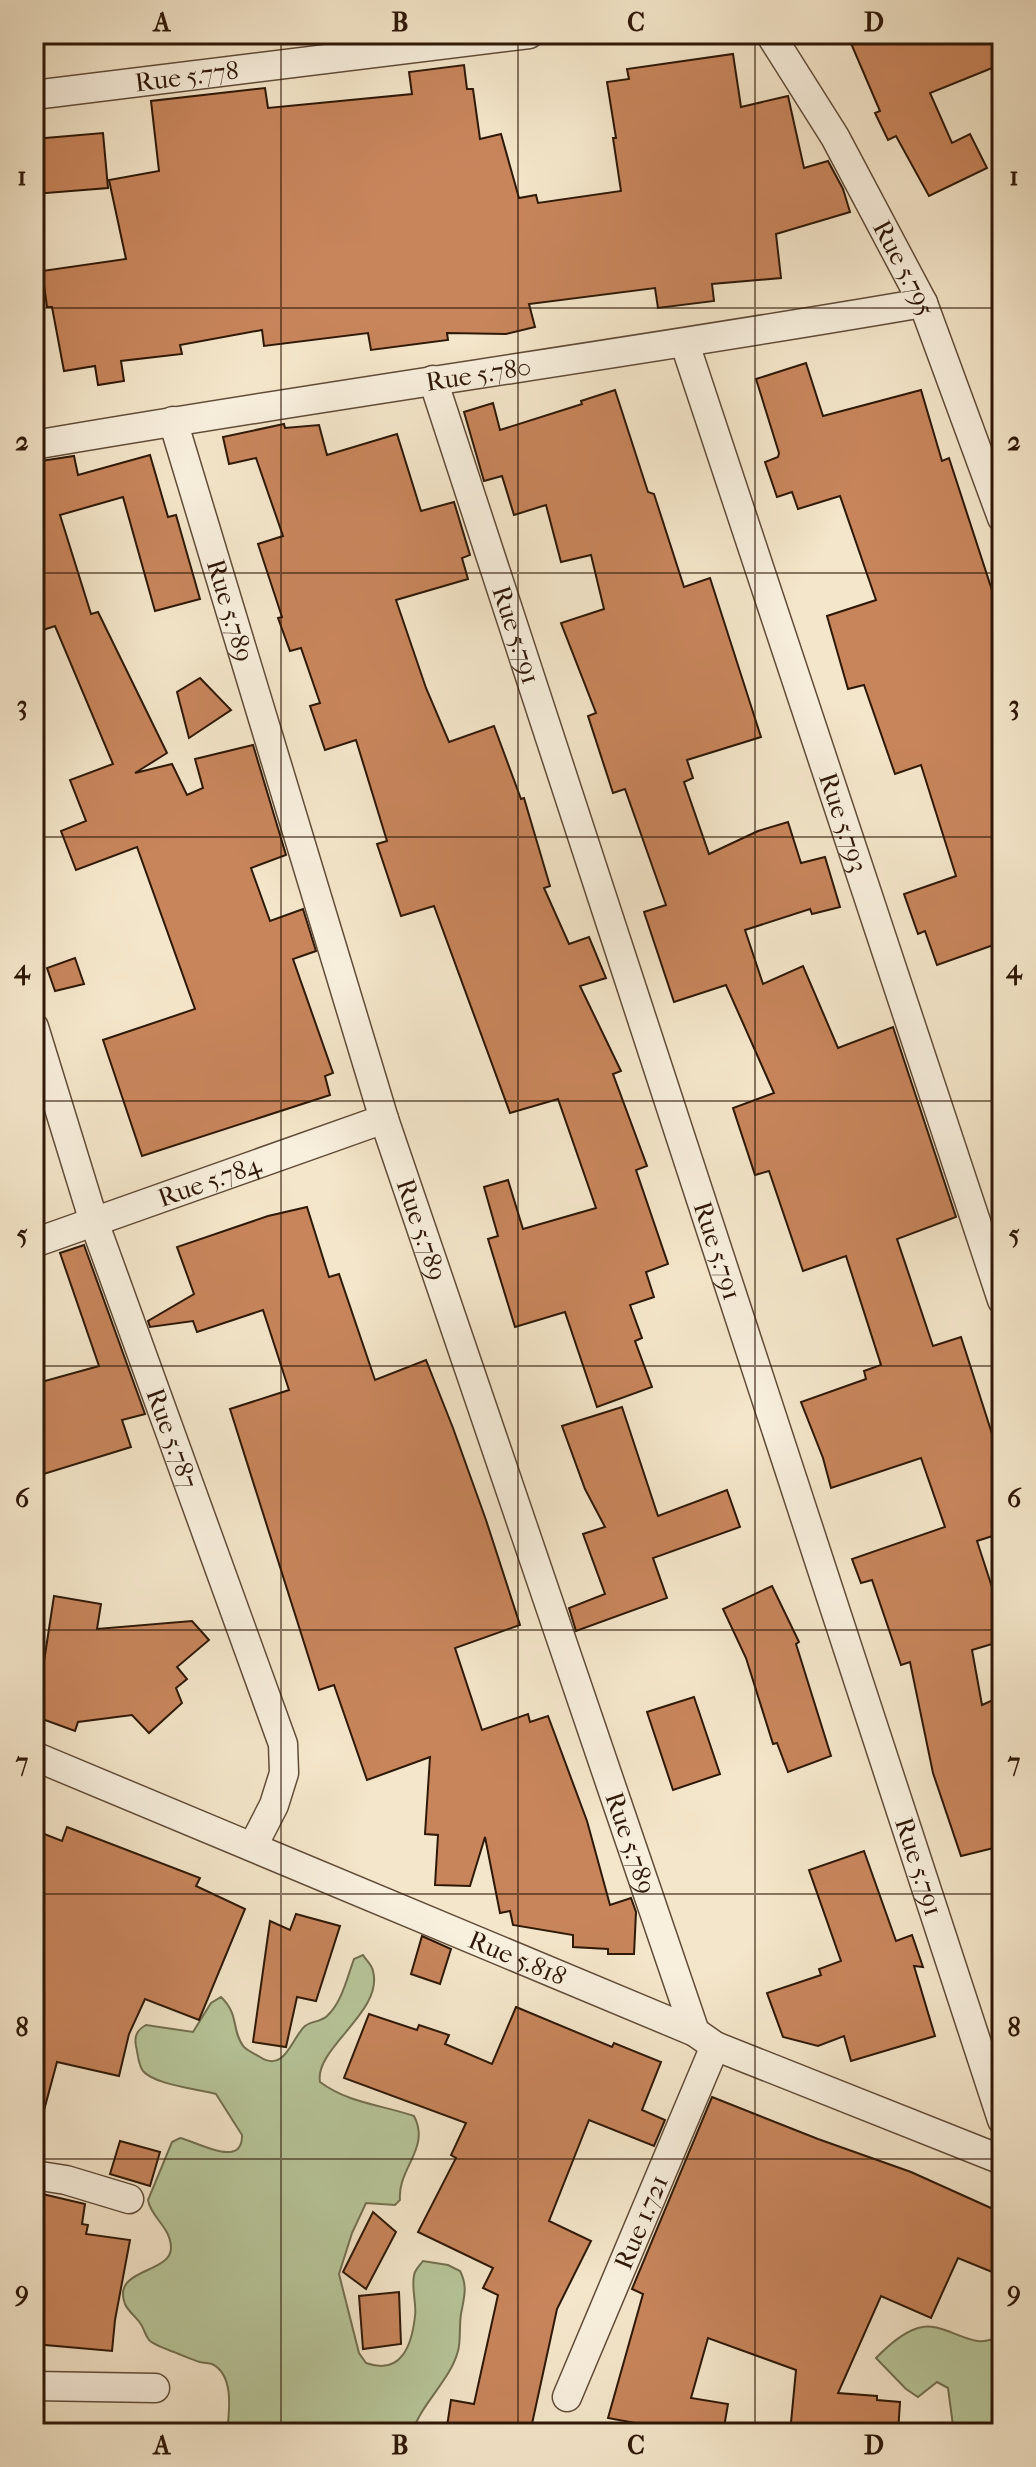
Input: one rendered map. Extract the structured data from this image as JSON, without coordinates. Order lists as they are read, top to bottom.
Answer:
{
  "streets": {
    "street": [
      "Rue 5.778",
      "Rue 5.795",
      "Rue 5.780",
      "Rue 5.789",
      "Rue 5.791",
      "Rue 5.793",
      "Rue 5.784",
      "Rue 5.787",
      "Rue 5.818",
      "Rue 1.721"
    ]
  },
  "crossings": [
    ["Rue 5.795", "Rue 5.780"],
    ["Rue 5.780", "Rue 5.789"],
    ["Rue 5.780", "Rue 5.791"],
    ["Rue 5.780", "Rue 5.793"],
    ["Rue 5.789", "Rue 5.784"],
    ["Rue 5.789", "Rue 5.818"],
    ["Rue 5.789", "Rue 1.721"],
    ["Rue 5.784", "Rue 5.787"],
    ["Rue 5.787", "Rue 5.818"],
    ["Rue 5.818", "Rue 1.721"]
  ],
  "grid": {
    "columns": [
      "A",
      "B",
      "C",
      "D"
    ],
    "rows": [
      "1",
      "2",
      "3",
      "4",
      "5",
      "6",
      "7",
      "8",
      "9"
    ]
  }
}
